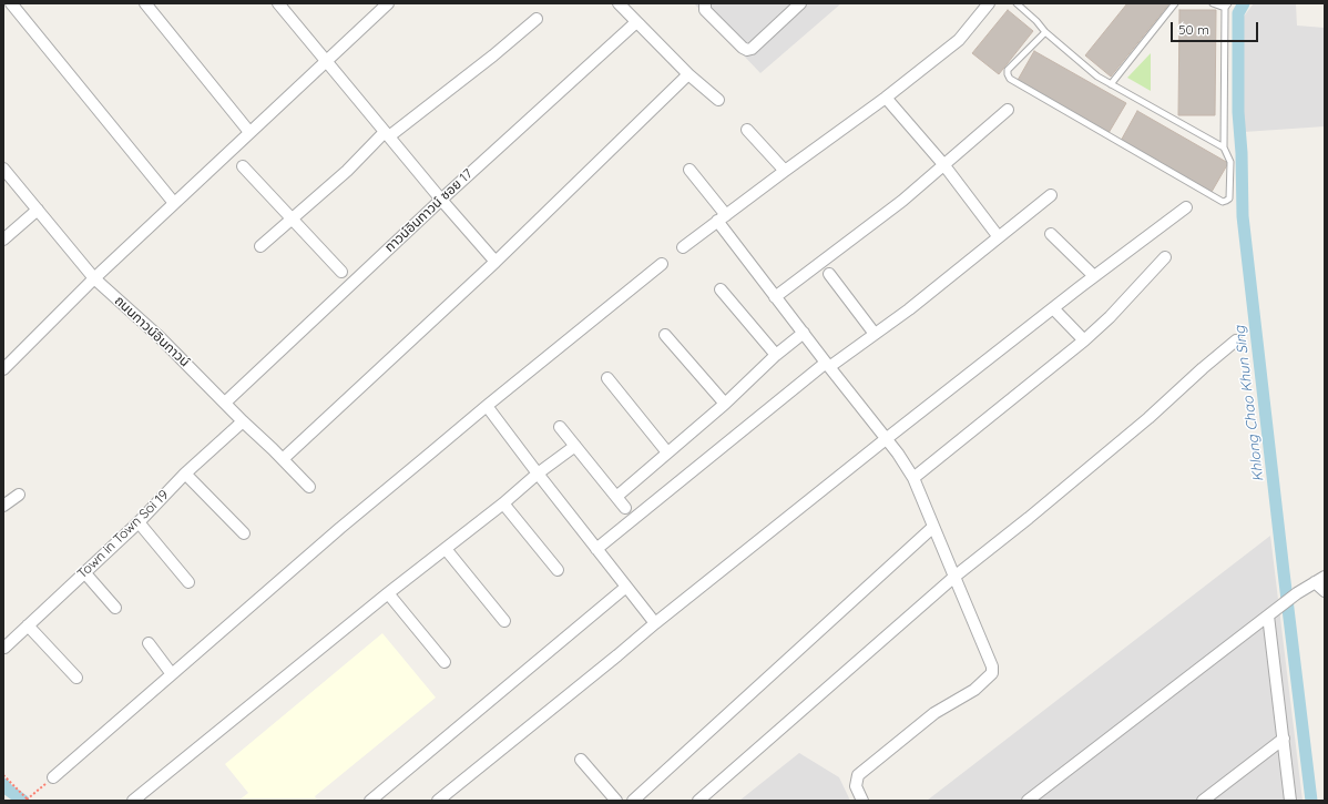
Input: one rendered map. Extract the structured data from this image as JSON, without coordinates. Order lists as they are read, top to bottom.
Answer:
{
  "streets": {
    "street": ["ทาวน์อินทาวน์ ซอย 17", "ถนนทาวน์อินทาวน์", "Town in Town Soi 19"]
  },
  "crossings": [
    ["ทาวน์อินทาวน์ ซอย 17", "ถนนทาวน์อินทาวน์"],
    ["ถนนทาวน์อินทาวน์", "Town in Town Soi 19"]
  ],
  "water": ["Khlong Chao Khun Sing"],
  "scale_bar": "50 m"
}
